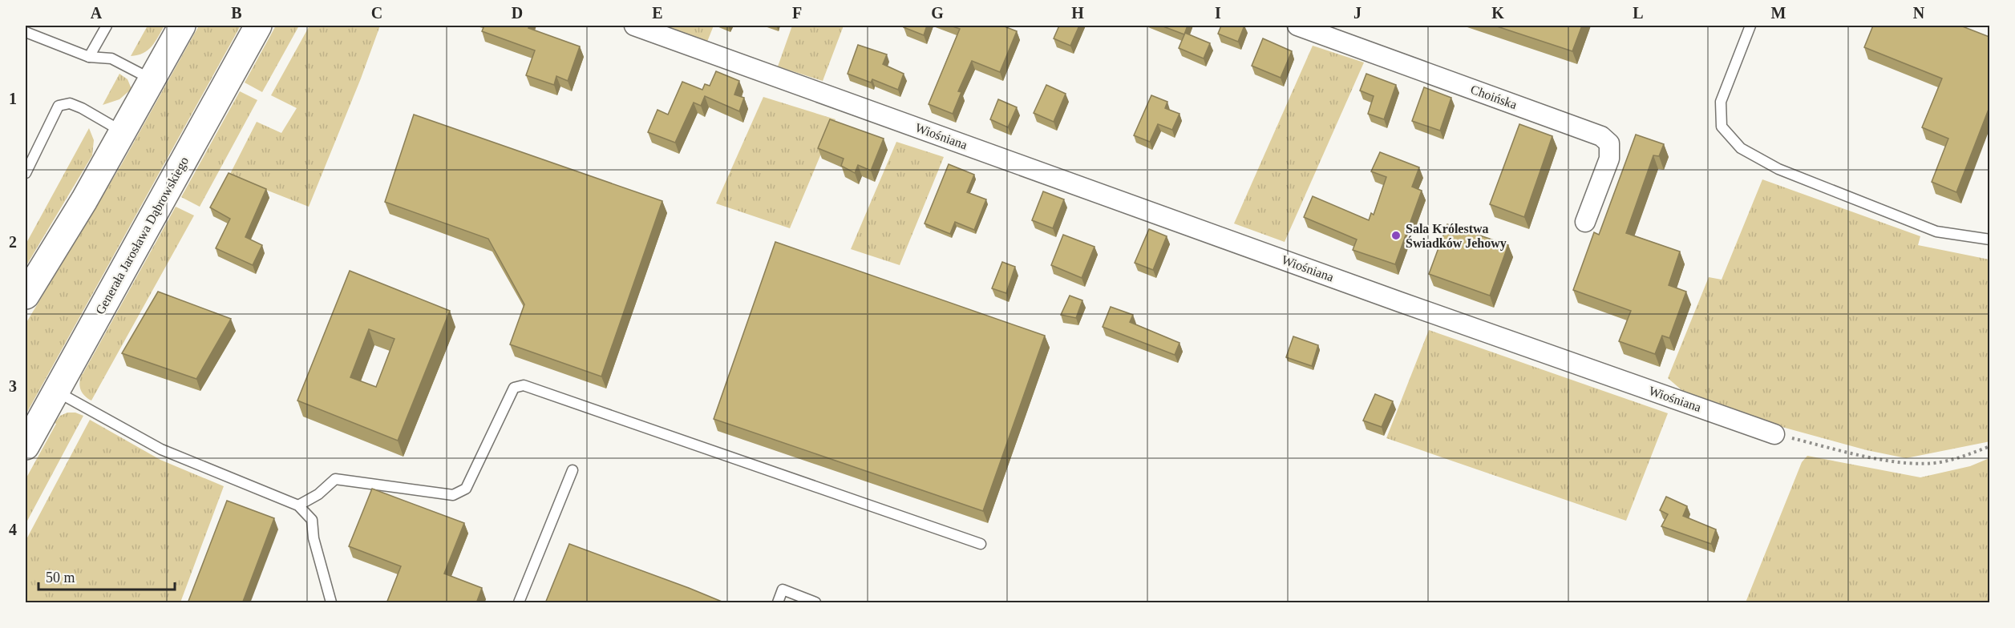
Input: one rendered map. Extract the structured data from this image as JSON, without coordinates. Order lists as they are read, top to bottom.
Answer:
{
  "streets": {
    "main road": ["Generała Jarosława Dąbrowskiego"],
    "street": ["Choińska", "Wiośniana"]
  },
  "places": ["Sala Królestwa Świadków Jehowy"],
  "scale_bar": "50 m",
  "grid": {
    "columns": [
      "A",
      "B",
      "C",
      "D",
      "E",
      "F",
      "G",
      "H",
      "I",
      "J",
      "K",
      "L",
      "M",
      "N"
    ],
    "rows": [
      "1",
      "2",
      "3",
      "4"
    ]
  }
}
